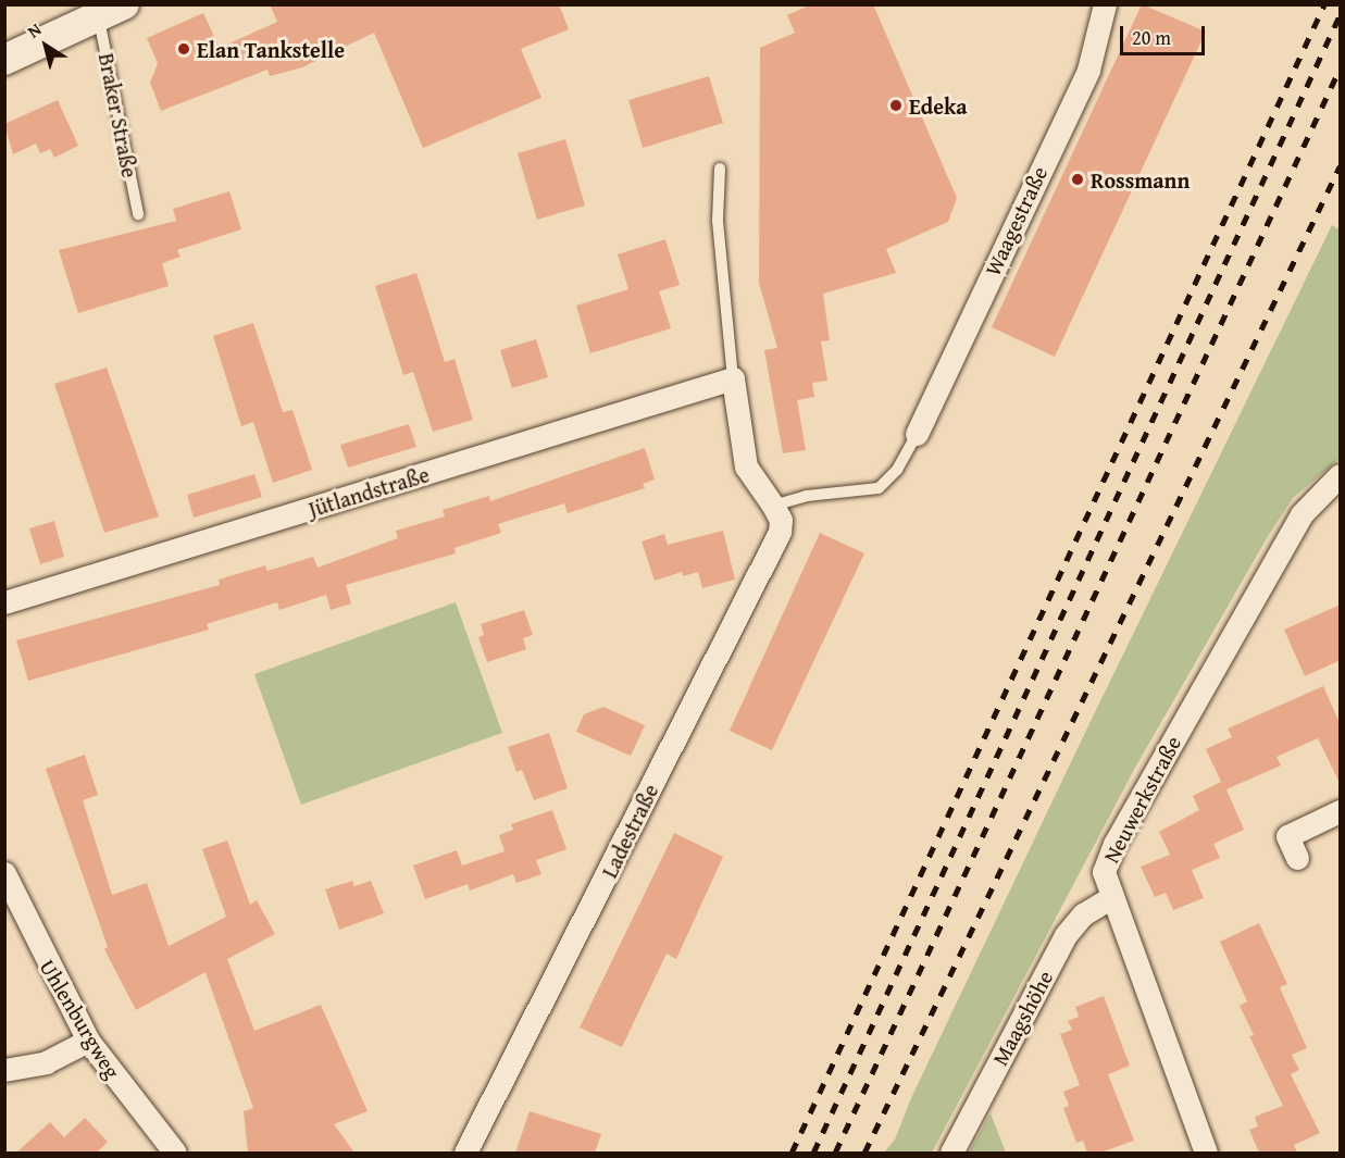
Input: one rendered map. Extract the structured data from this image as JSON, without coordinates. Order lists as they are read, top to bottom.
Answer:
{
  "streets": {
    "main road": ["Braker Straße"],
    "street": [
      "Waagestraße",
      "Jütlandstraße",
      "Neuwerkstraße",
      "Ladestraße",
      "Maagshöhe",
      "Uhlenburgweg"
    ]
  },
  "crossings": [
    ["Neuwerkstraße", "Maagshöhe"]
  ],
  "places": ["Elan Tankstelle", "Edeka", "Rossmann"],
  "scale_bar": "20 m",
  "north": "top left"
}
